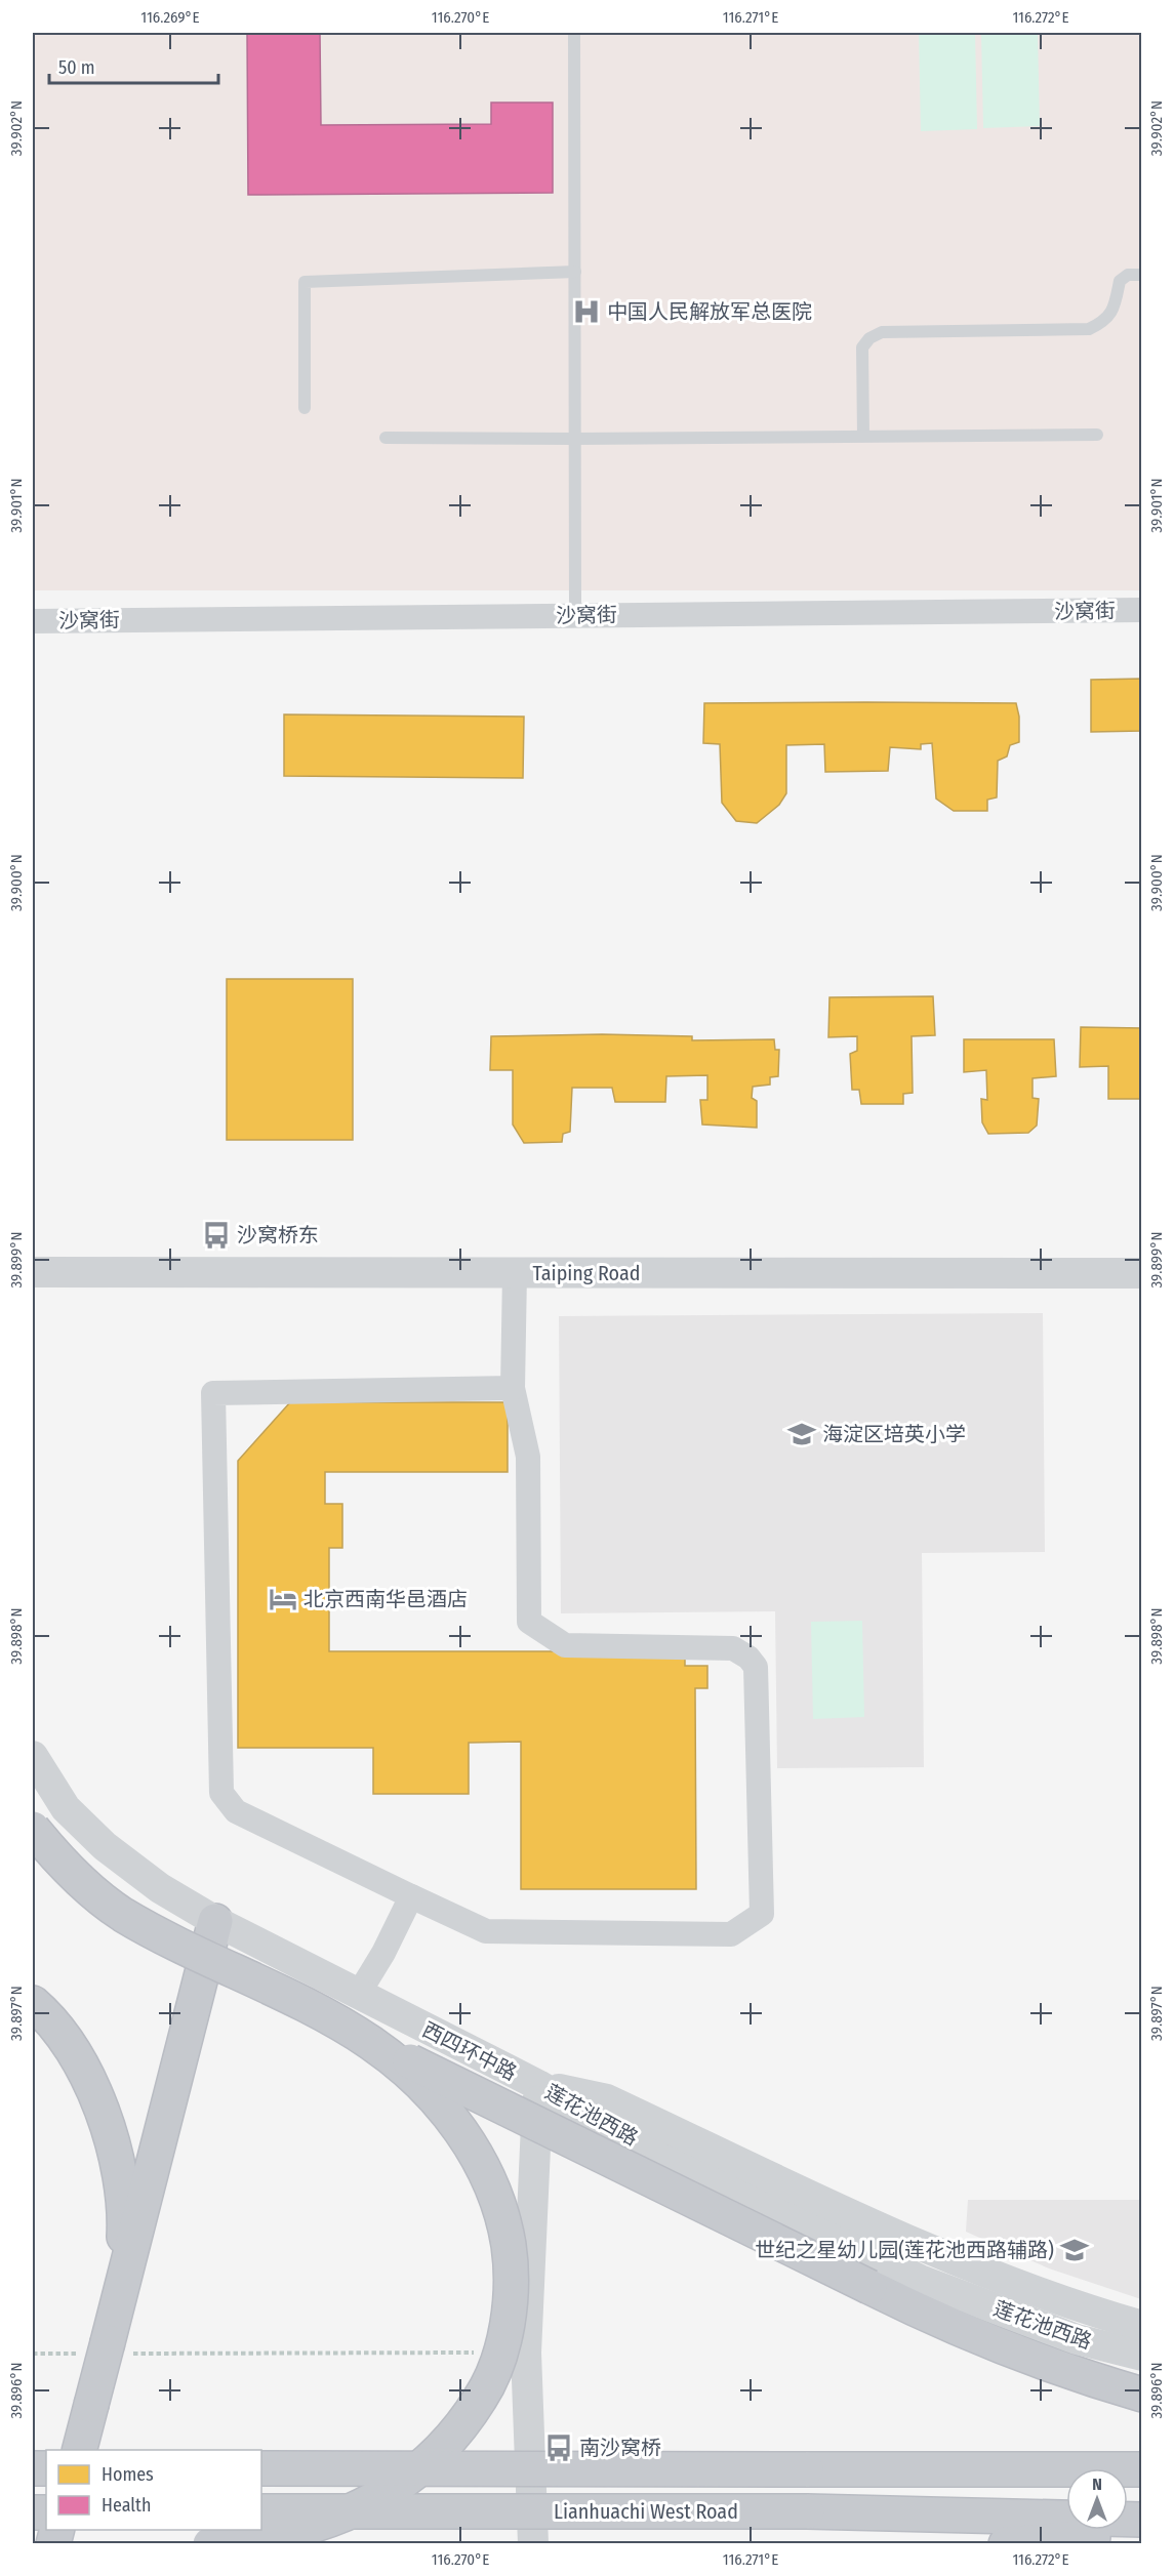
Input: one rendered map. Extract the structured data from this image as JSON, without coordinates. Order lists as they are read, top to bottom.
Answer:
{
  "streets": {
    "highway": ["Lianhuachi West Road"],
    "street": [
      "沙窝街",
      "Taiping Road",
      "西四环中路",
      "莲花池西路"
    ]
  },
  "crossings": [
    ["西四环中路", "莲花池西路"]
  ],
  "places": {
    "hospital": ["中国人民解放军总医院"],
    "bus stop": ["沙窝桥东", "南沙窝桥"],
    "school or university": ["海淀区培英小学", "世纪之星幼儿园(莲花池西路辅路)"],
    "hotel": ["北京西南华邑酒店"]
  },
  "legend": ["Homes", "Health"],
  "scale_bar": "50 m",
  "north": "top",
  "coordinates": [
    "116.269°E",
    "116.270°E",
    "116.271°E",
    "116.272°E",
    "39.902°N",
    "39.901°N",
    "39.900°N",
    "39.899°N",
    "39.898°N",
    "39.897°N",
    "39.896°N"
  ]
}
